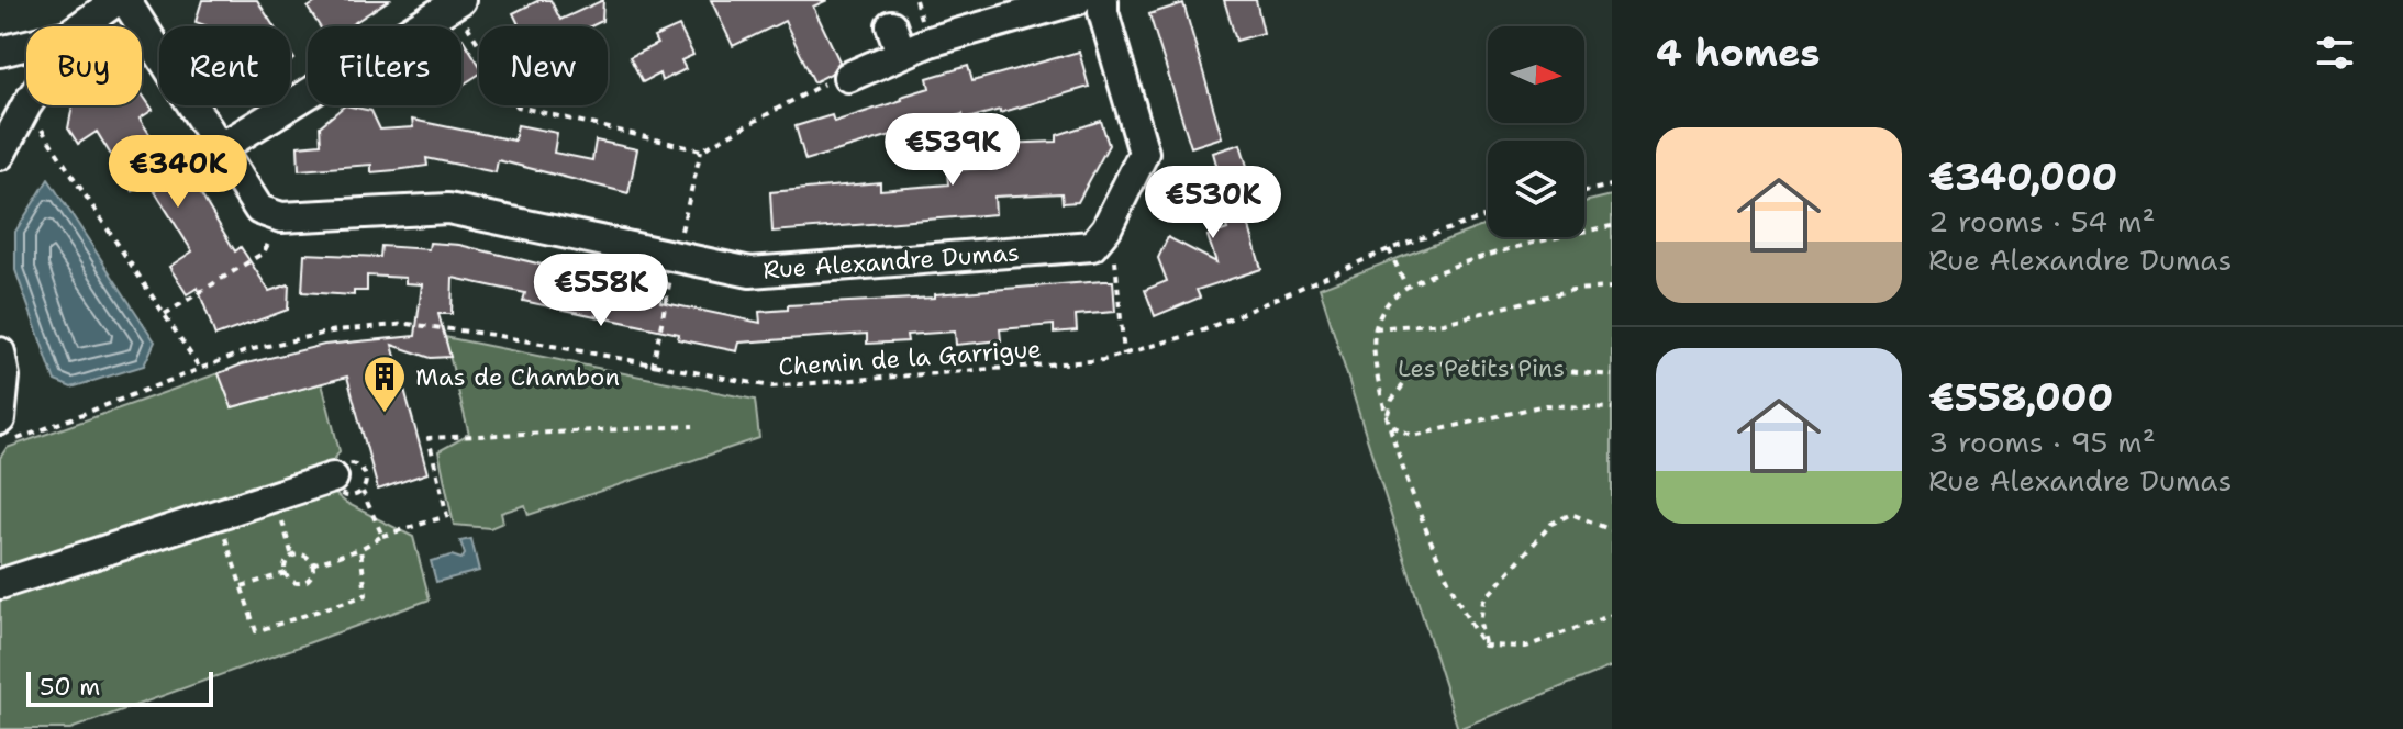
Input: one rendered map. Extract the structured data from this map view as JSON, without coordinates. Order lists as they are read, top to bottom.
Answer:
{
  "streets": {
    "street": ["Rue Alexandre Dumas"],
    "path": ["Chemin de la Garrigue"]
  },
  "parks": ["Les Petits Pins"],
  "places": {
    "building": ["Mas de Chambon"]
  },
  "scale_bar": "50 m",
  "north": "right",
  "page": {
    "heading": "4 homes",
    "chip": [
      "Buy",
      "Rent",
      "Filters",
      "New"
    ],
    "list": [
      {
        "name": "€340,000",
        "note": "2 rooms · 54 m² · Rue Alexandre Dumas"
      },
      {
        "name": "€558,000",
        "note": "3 rooms · 95 m² · Rue Alexandre Dumas"
      }
    ],
    "price": [
      "€539K",
      "€340K",
      "€530K",
      "€558K"
    ],
    "scale": "50 m"
  }
}
